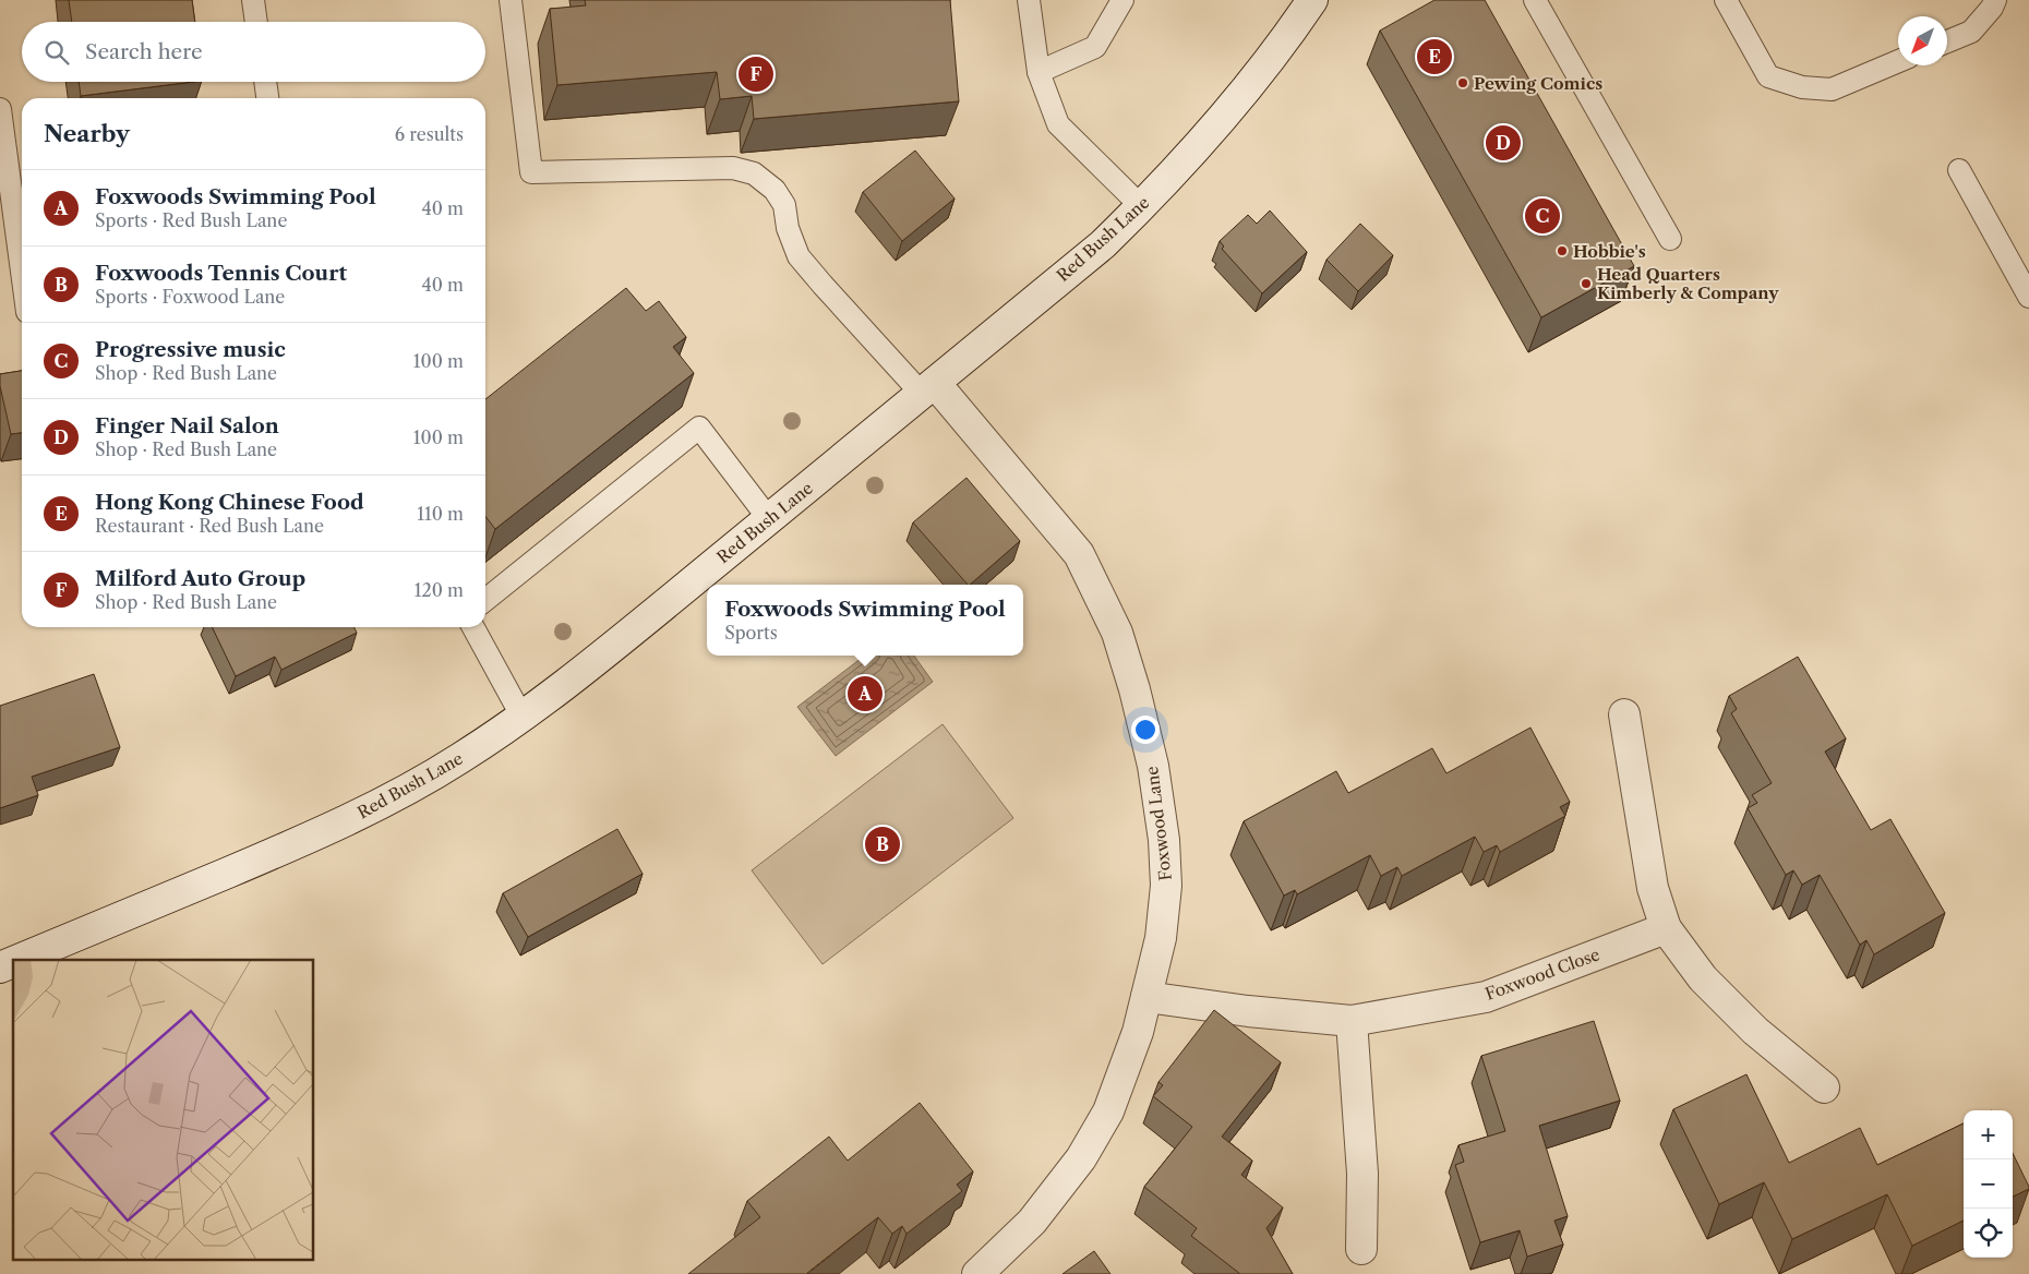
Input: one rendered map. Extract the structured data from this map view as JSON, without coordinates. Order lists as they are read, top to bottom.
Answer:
{
  "streets": {
    "street": ["Red Bush Lane", "Foxwood Lane", "Foxwood Close"]
  },
  "crossings": [
    ["Red Bush Lane", "Foxwood Lane"],
    ["Foxwood Lane", "Foxwood Close"]
  ],
  "places": ["Pewing Comics", "Hobbie's", "Head Quarters Kimberly & Company"],
  "north": "bottom left",
  "page": {
    "search": "Search here",
    "pins": [
      "E",
      "F",
      "D",
      "C",
      "A",
      "B"
    ],
    "heading": ["Nearby", "6 results"],
    "list": [
      {
        "mark": "A",
        "name": "Foxwoods Swimming Pool",
        "note": "Sports · Red Bush Lane",
        "value": "40 m"
      },
      {
        "mark": "B",
        "name": "Foxwoods Tennis Court",
        "note": "Sports · Foxwood Lane",
        "value": "40 m"
      },
      {
        "mark": "C",
        "name": "Progressive music",
        "note": "Shop · Red Bush Lane",
        "value": "100 m"
      },
      {
        "mark": "D",
        "name": "Finger Nail Salon",
        "note": "Shop · Red Bush Lane",
        "value": "100 m"
      },
      {
        "mark": "E",
        "name": "Hong Kong Chinese Food",
        "note": "Restaurant · Red Bush Lane",
        "value": "110 m"
      },
      {
        "mark": "F",
        "name": "Milford Auto Group",
        "note": "Shop · Red Bush Lane",
        "value": "120 m"
      }
    ],
    "popup": ["Foxwoods Swimming Pool", "Sports"],
    "map_buttons": ["+", "−"]
  }
}
